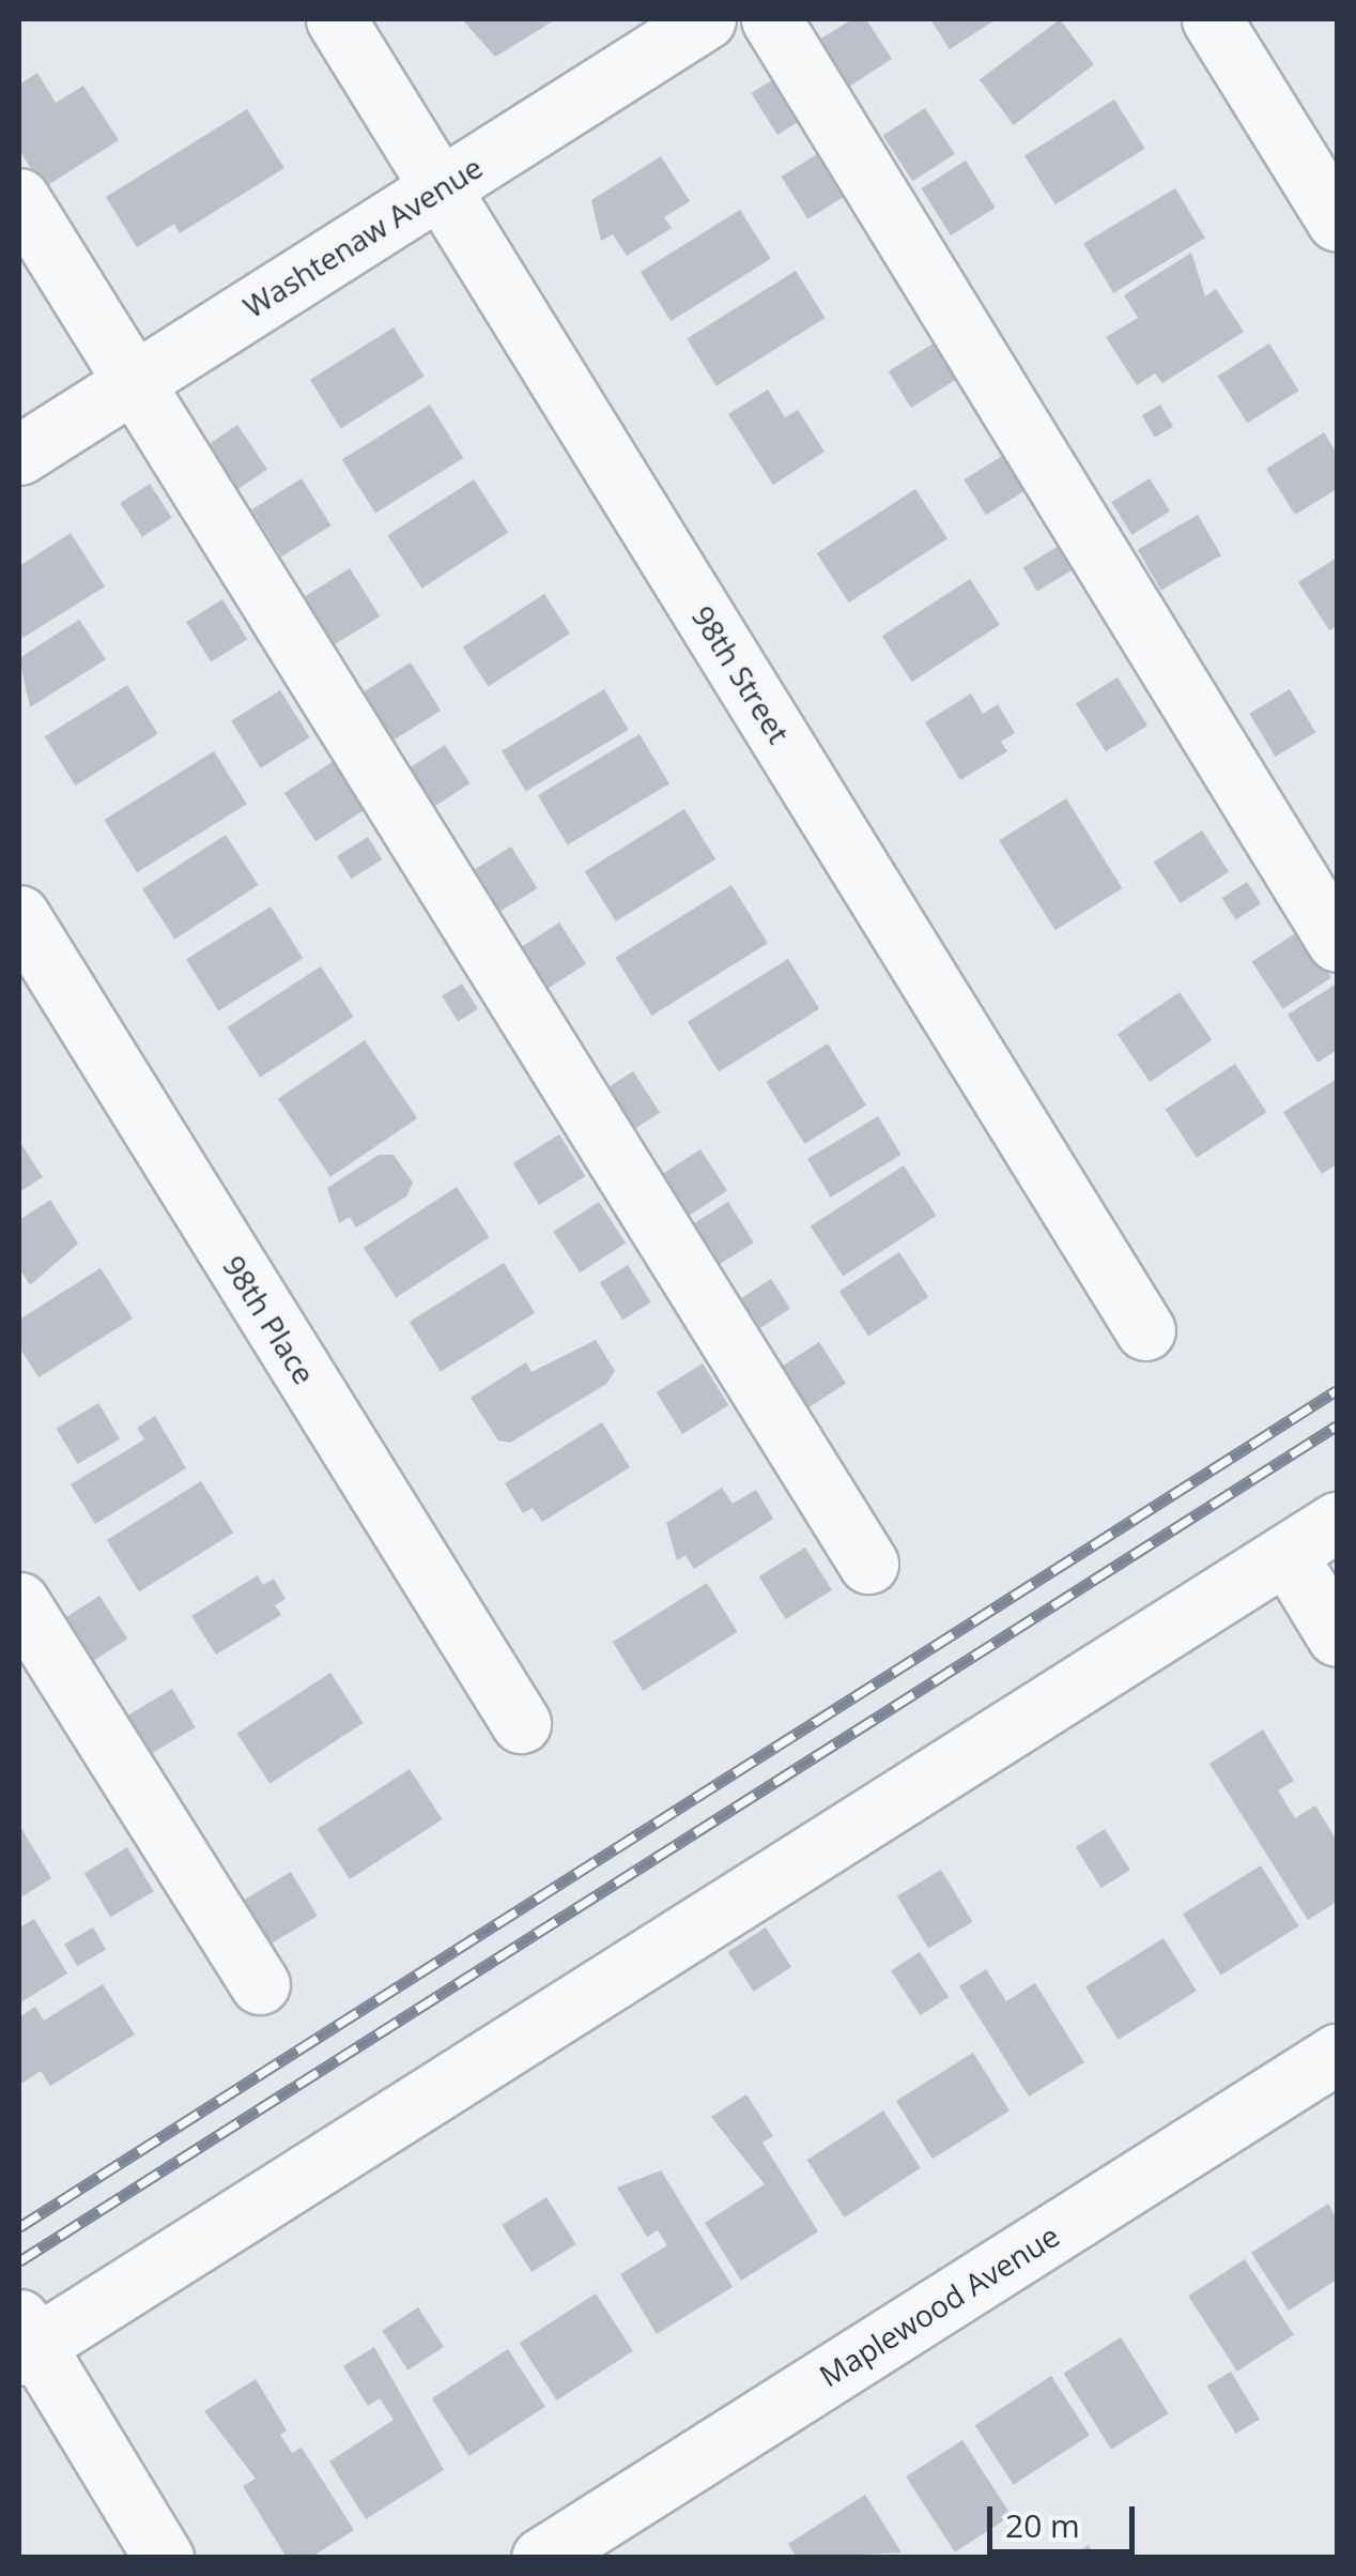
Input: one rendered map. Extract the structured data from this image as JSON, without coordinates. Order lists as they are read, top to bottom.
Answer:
{
  "streets": {
    "street": [
      "Washtenaw Avenue",
      "98th Street",
      "98th Place",
      "Maplewood Avenue"
    ]
  },
  "crossings": [
    ["Washtenaw Avenue", "98th Street"]
  ],
  "scale_bar": "20 m"
}
